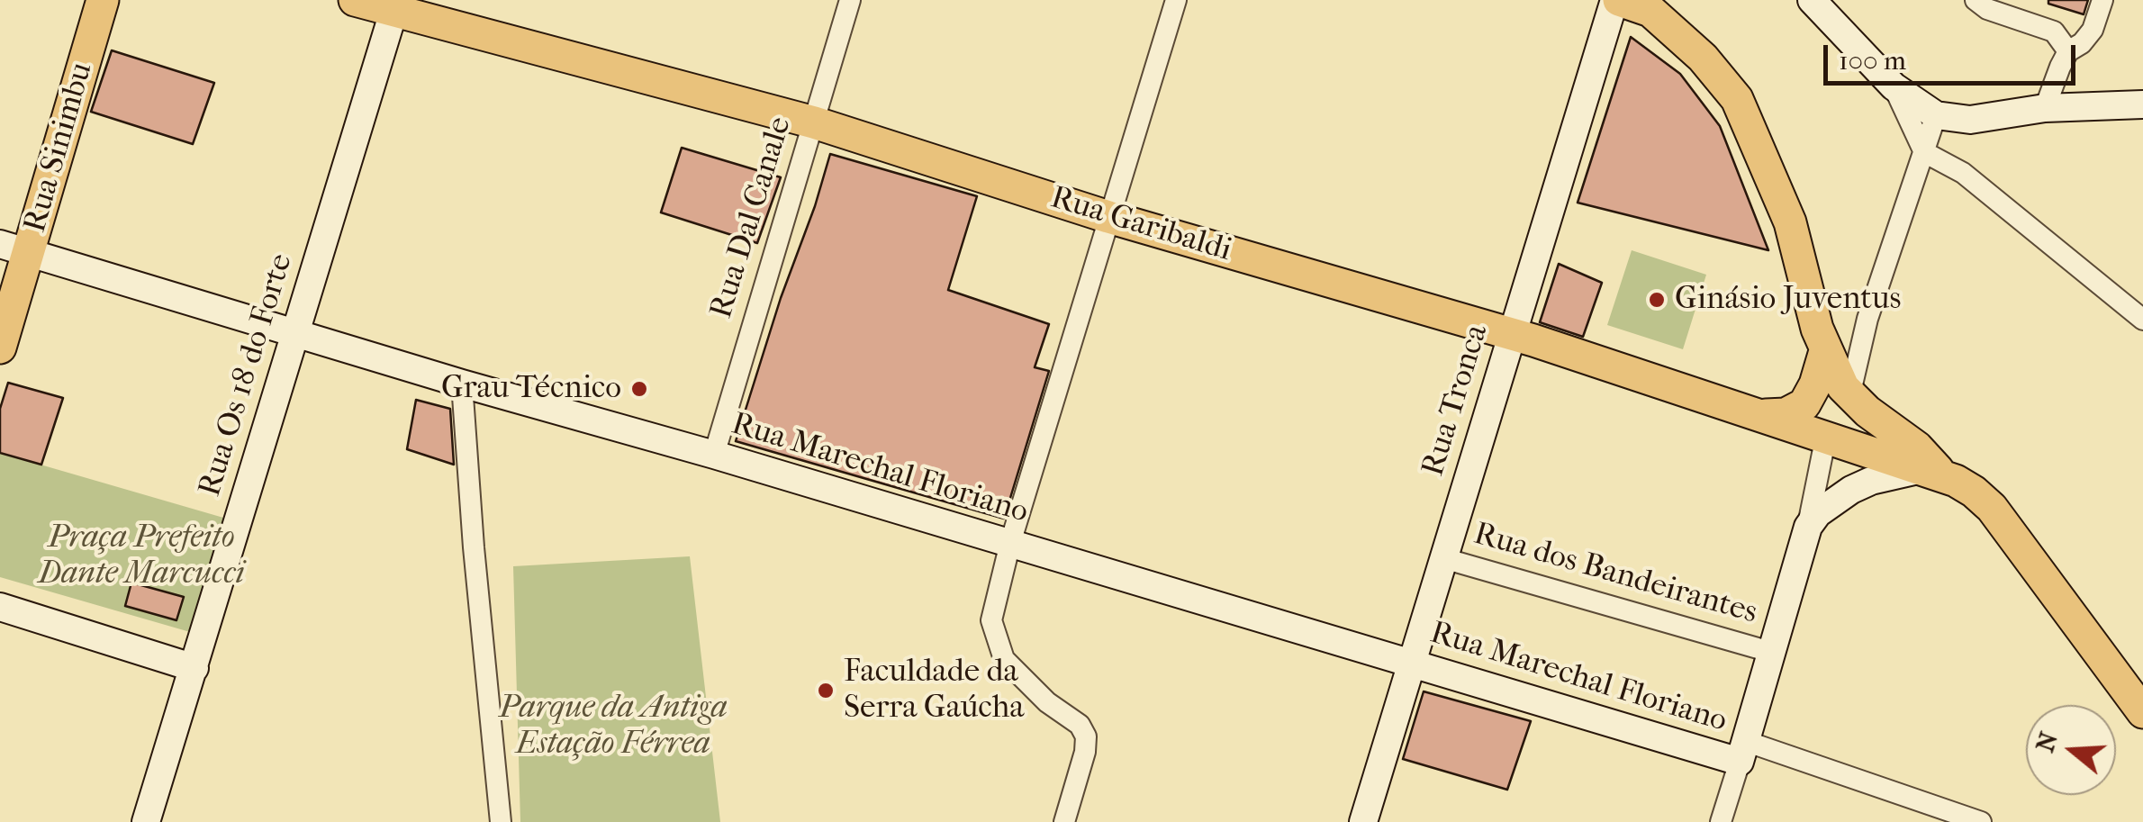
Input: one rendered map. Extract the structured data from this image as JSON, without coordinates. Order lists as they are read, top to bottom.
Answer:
{
  "streets": {
    "main road": ["Rua Sinimbu", "Rua Garibaldi"],
    "street": [
      "Rua Dal Canale",
      "Rua Os 18 do Forte",
      "Rua Tronca",
      "Rua Marechal Floriano",
      "Rua dos Bandeirantes"
    ]
  },
  "crossings": [
    ["Rua Sinimbu", "Rua Marechal Floriano"],
    ["Rua Dal Canale", "Rua Garibaldi"],
    ["Rua Dal Canale", "Rua Marechal Floriano"],
    ["Rua Garibaldi", "Rua Os 18 do Forte"],
    ["Rua Garibaldi", "Rua Tronca"],
    ["Rua Os 18 do Forte", "Rua Marechal Floriano"],
    ["Rua Tronca", "Rua Marechal Floriano"],
    ["Rua Tronca", "Rua dos Bandeirantes"]
  ],
  "parks": ["Praça Prefeito Dante Marcucci", "Parque da Antiga Estação Férrea"],
  "places": ["Ginásio Juventus", "Grau Técnico", "Faculdade da Serra Gaúcha"],
  "scale_bar": "100 m",
  "north": "left"
}
